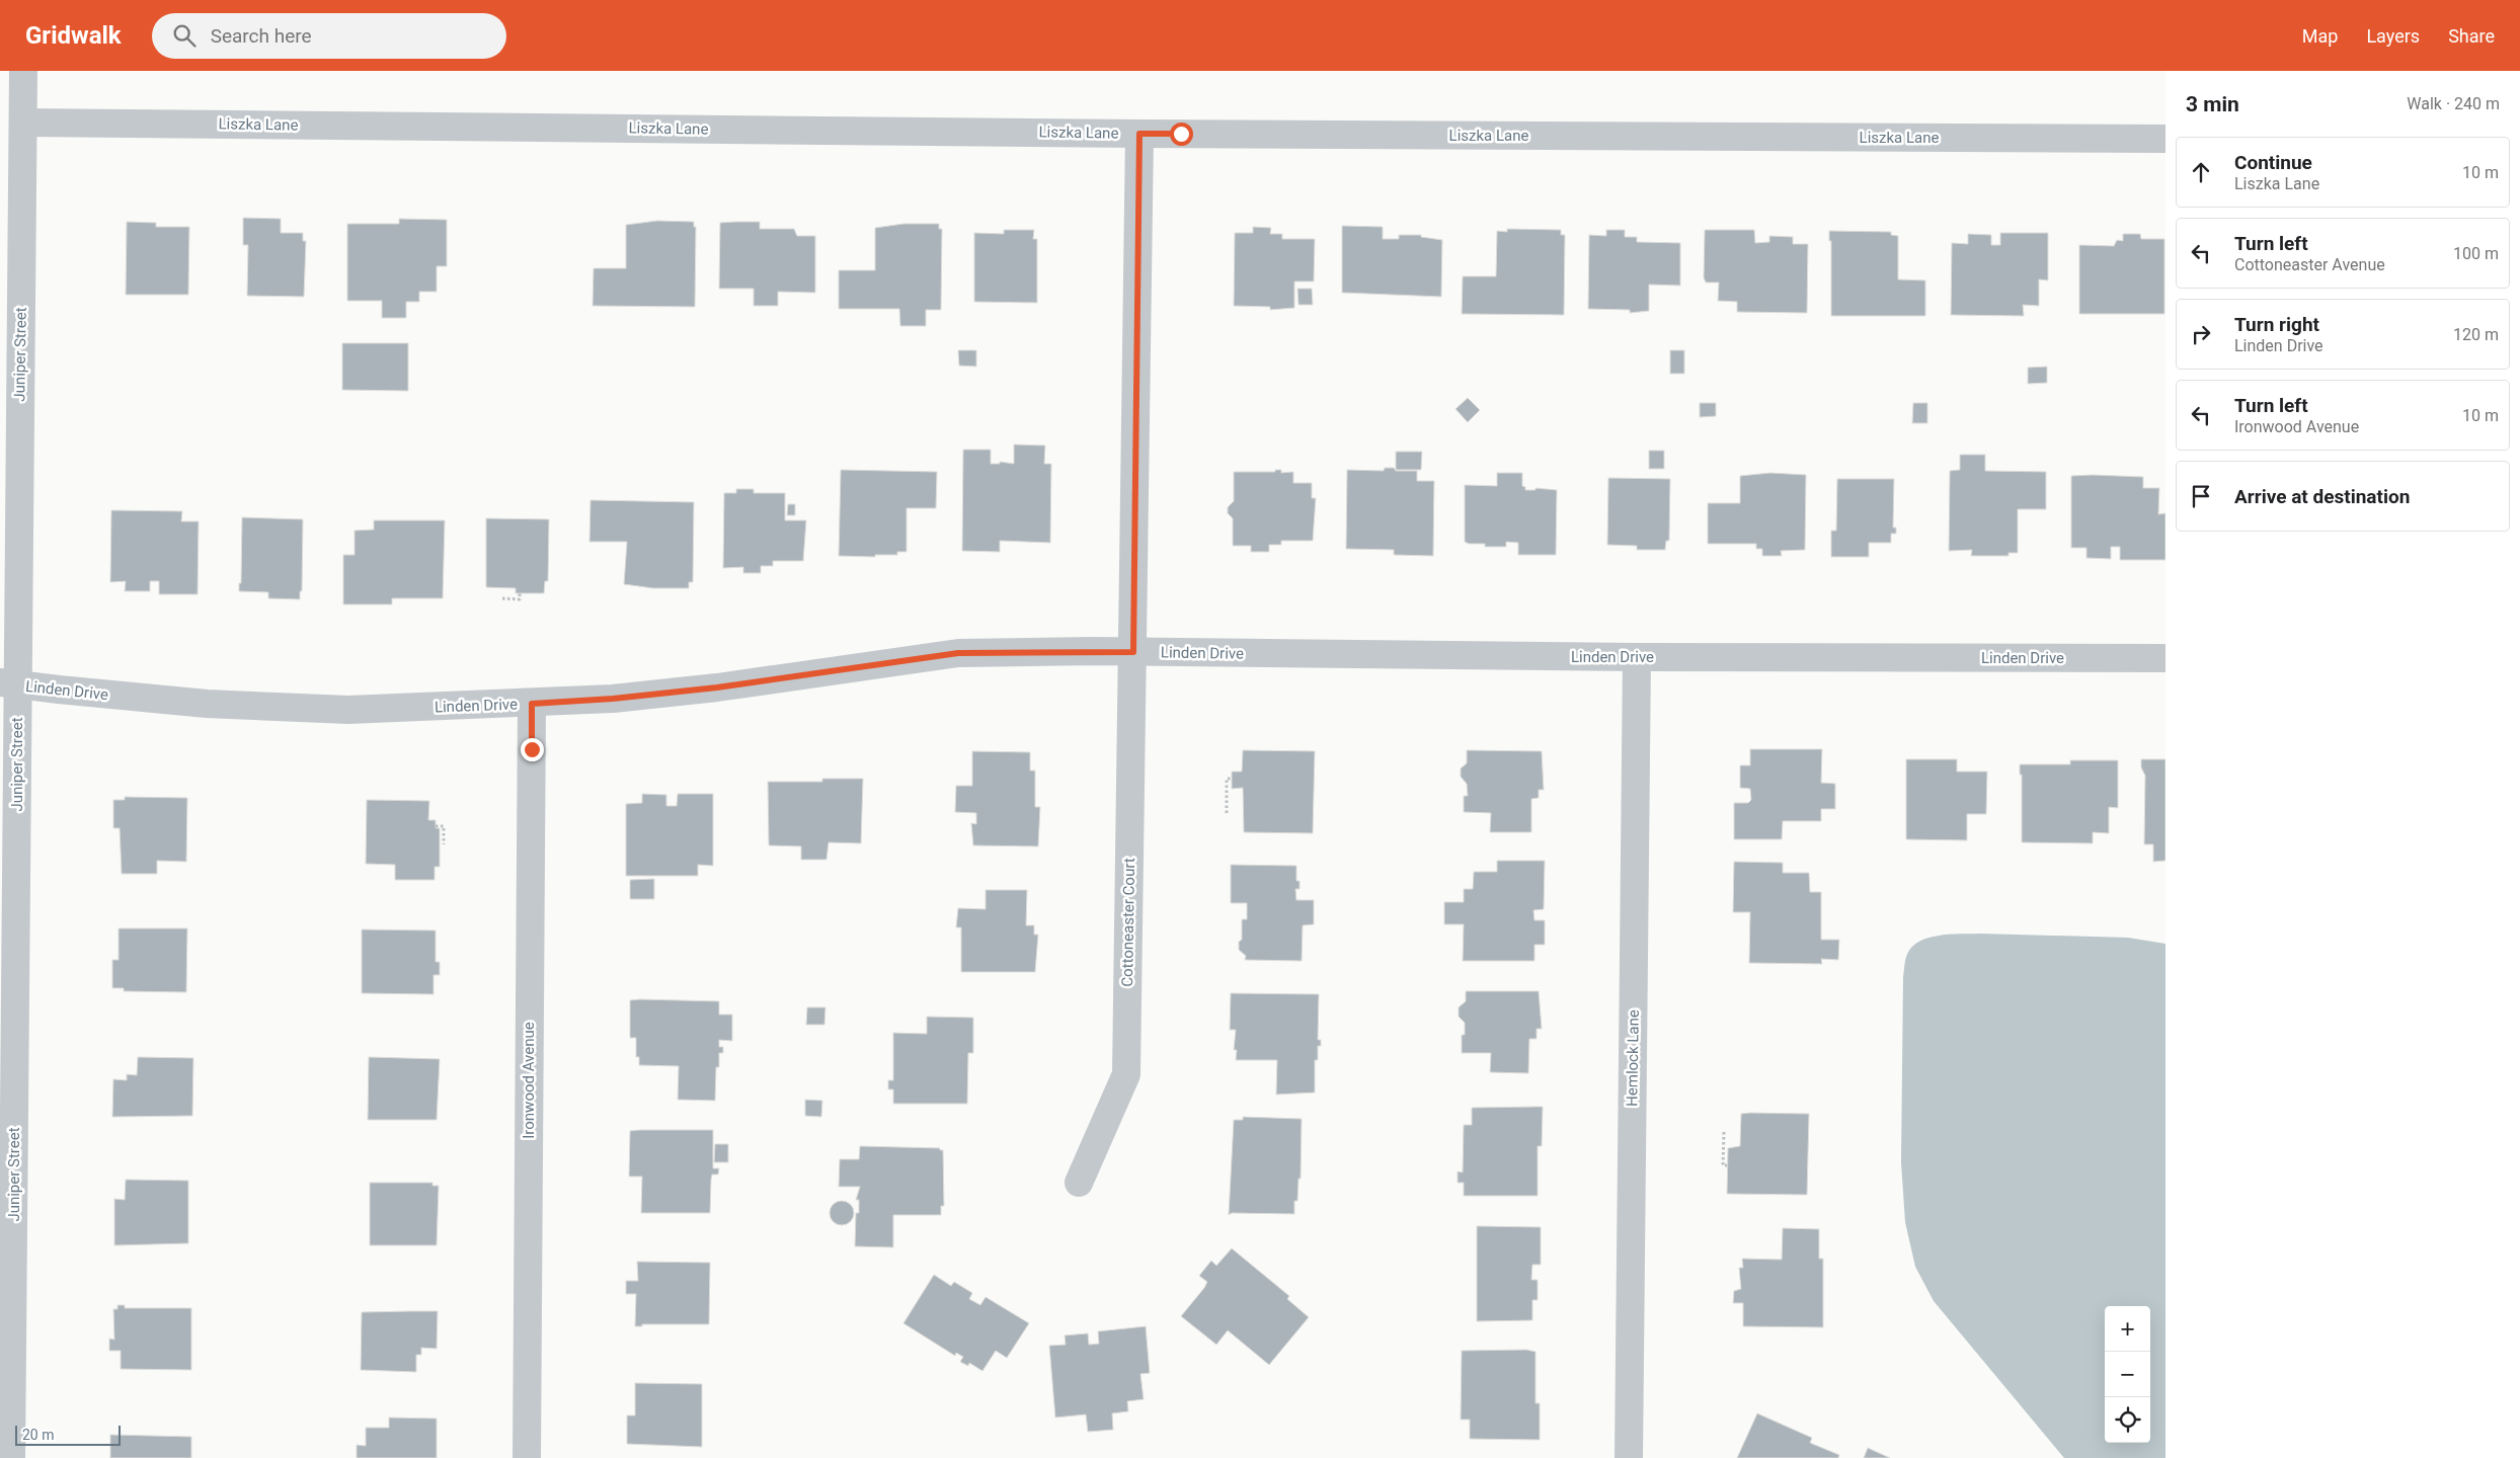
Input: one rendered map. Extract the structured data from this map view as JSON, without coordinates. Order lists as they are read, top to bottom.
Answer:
{
  "streets": {
    "street": [
      "Liszka Lane",
      "Juniper Street",
      "Linden Drive",
      "Cottoneaster Court",
      "Hemlock Lane",
      "Ironwood Avenue"
    ]
  },
  "crossings": [
    ["Liszka Lane", "Juniper Street"],
    ["Liszka Lane", "Cottoneaster Court"],
    ["Juniper Street", "Linden Drive"],
    ["Linden Drive", "Cottoneaster Court"],
    ["Linden Drive", "Hemlock Lane"],
    ["Linden Drive", "Ironwood Avenue"]
  ],
  "scale_bar": "20 m",
  "page": {
    "header": "Gridwalk",
    "search": "Search here",
    "nav": ["Map", "Layers", "Share"],
    "heading": ["3 min", "Walk · 240 m"],
    "list": [
      ["Continue", "Liszka Lane", "10 m"],
      ["Turn left", "Cottoneaster Avenue", "100 m"],
      ["Turn right", "Linden Drive", "120 m"],
      ["Turn left", "Ironwood Avenue", "10 m"],
      "Arrive at destination"
    ],
    "map_buttons": ["+", "−"],
    "scale": "20 m"
  }
}
